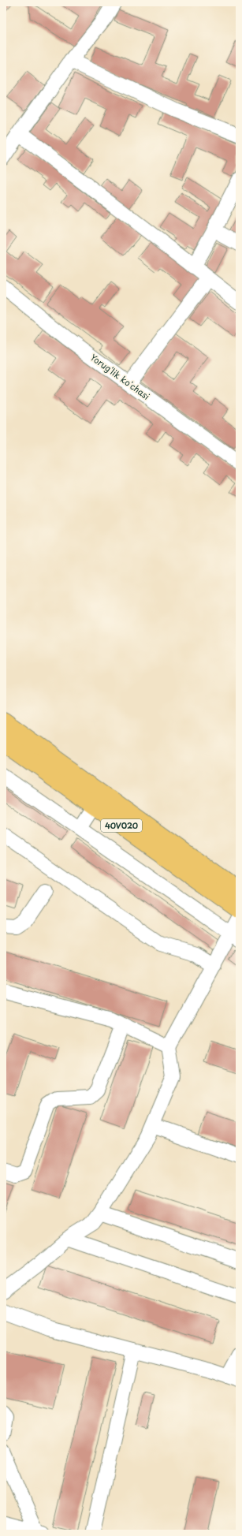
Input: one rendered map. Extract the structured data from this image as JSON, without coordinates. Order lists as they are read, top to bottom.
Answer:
{
  "streets": {
    "main road": ["40V020"],
    "street": ["Yorugʻlik koʻchasi"]
  }
}
